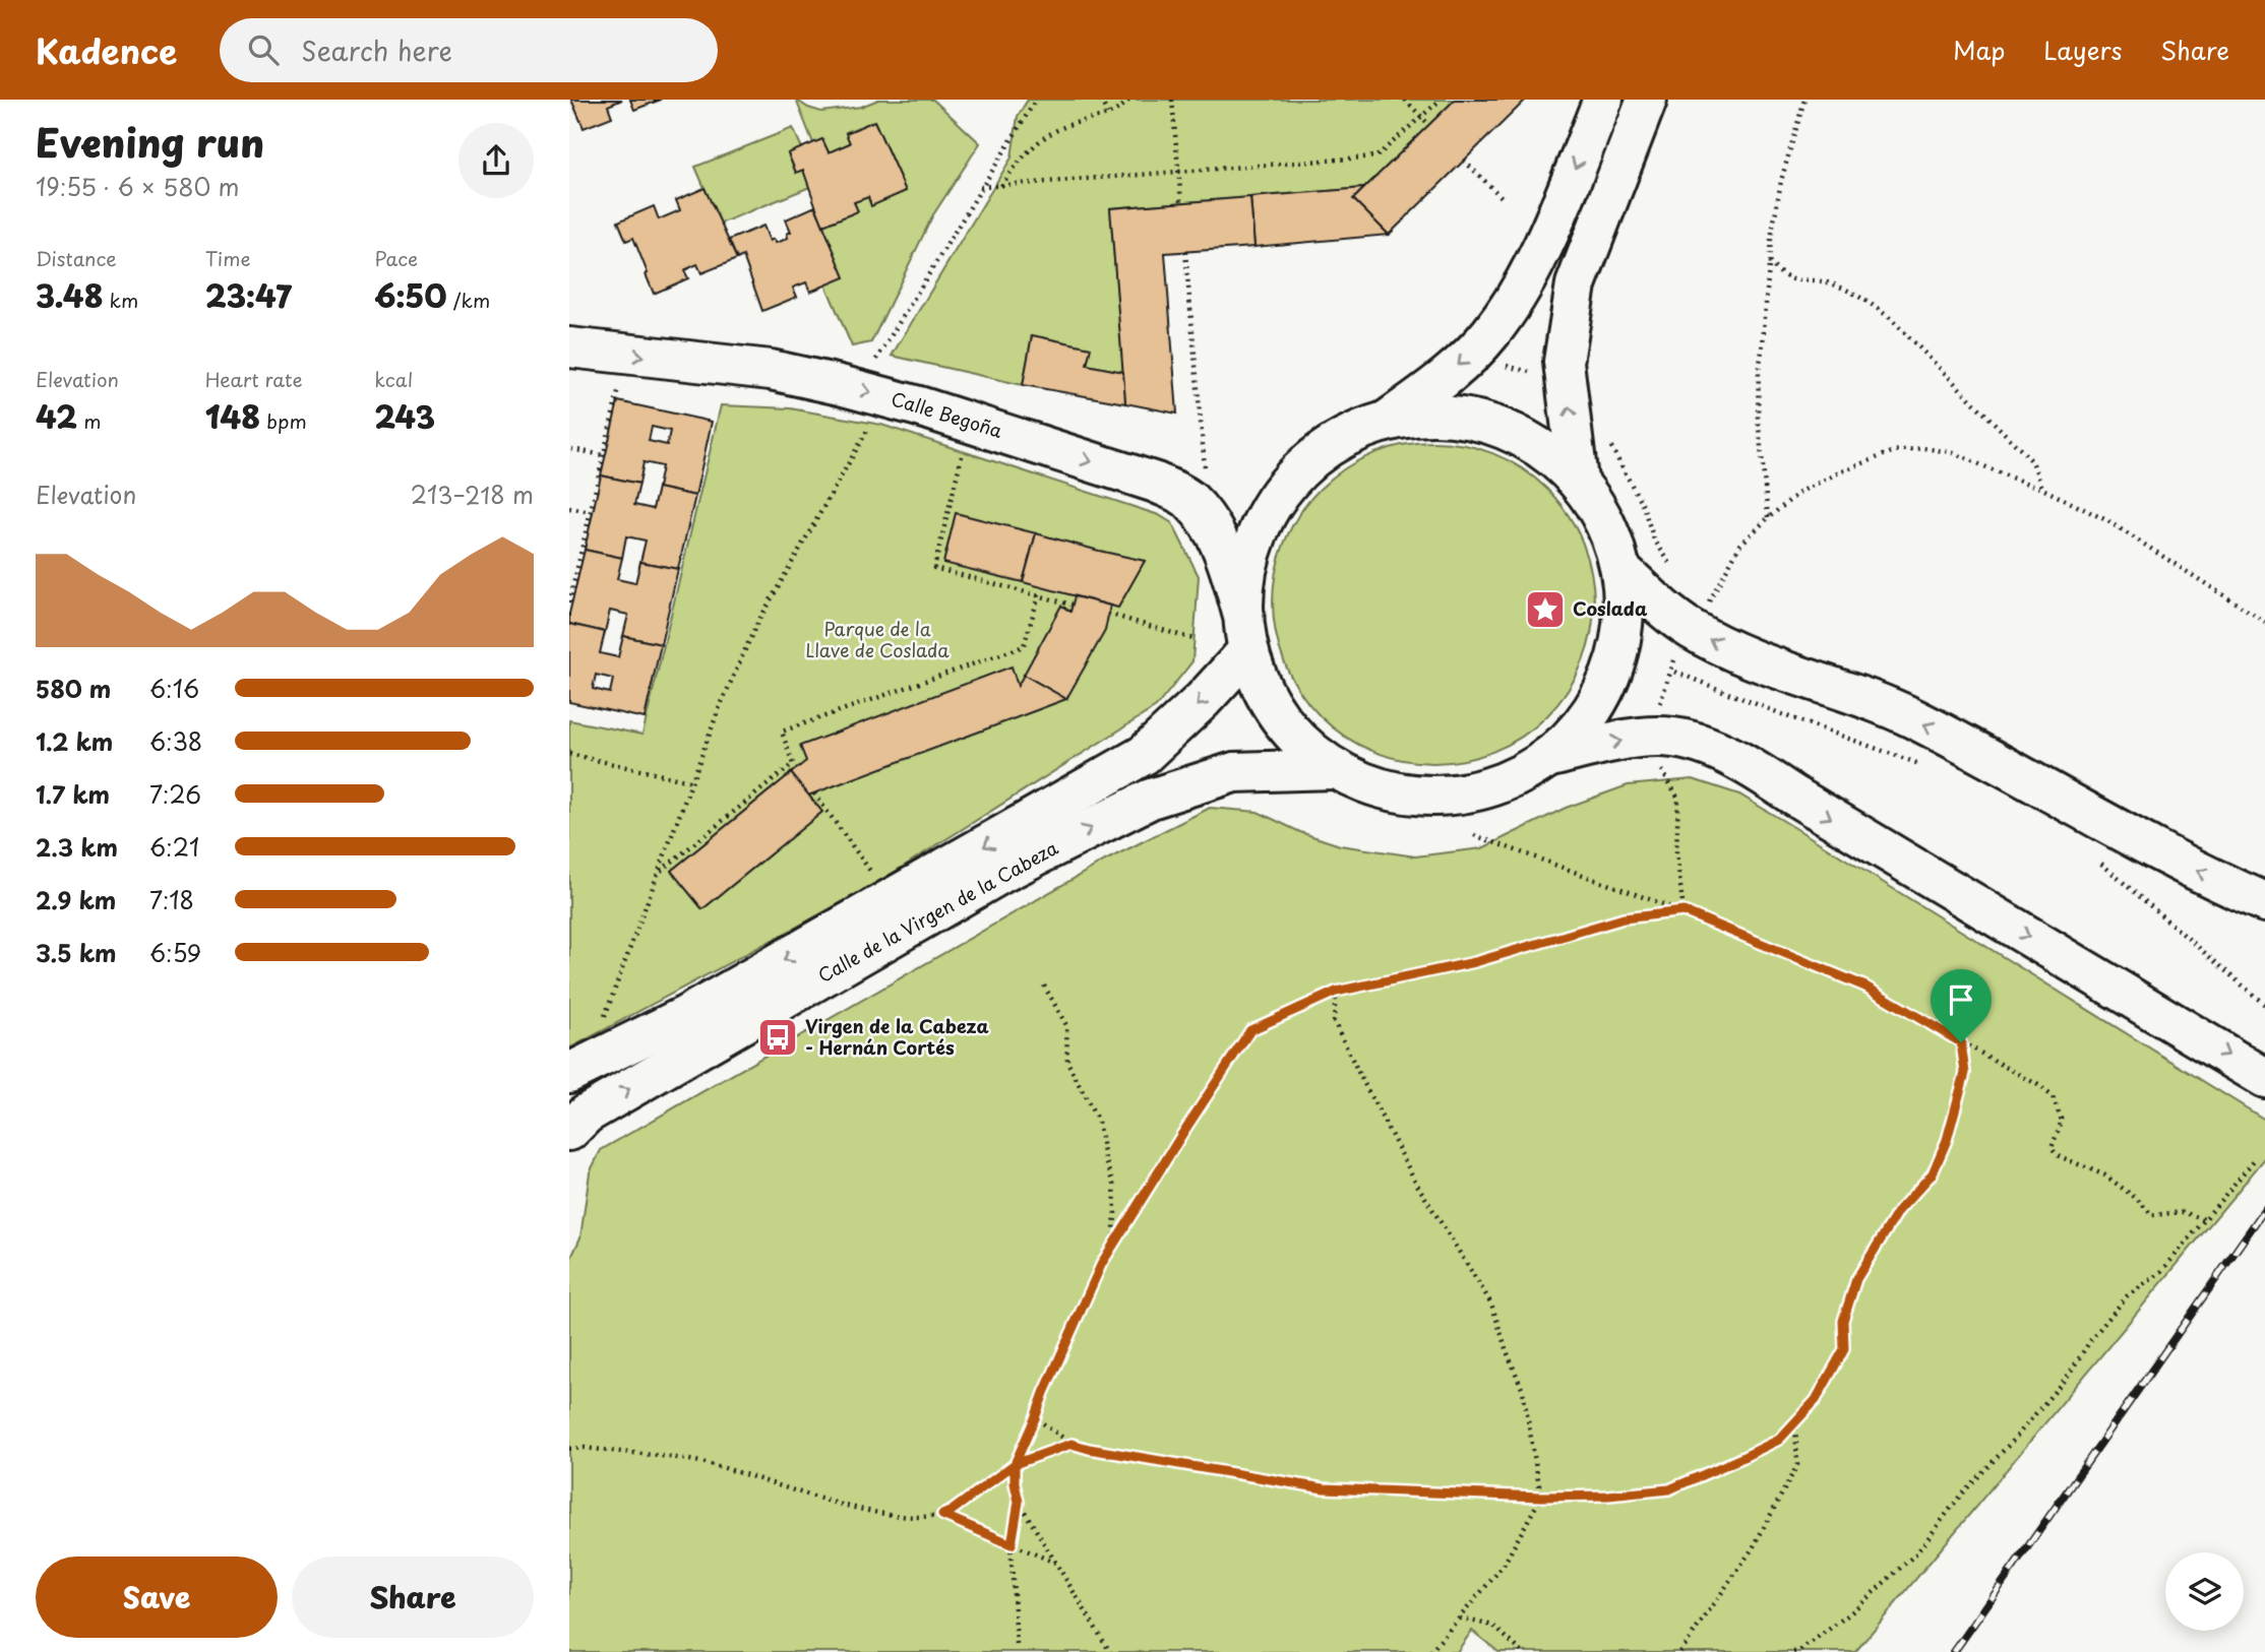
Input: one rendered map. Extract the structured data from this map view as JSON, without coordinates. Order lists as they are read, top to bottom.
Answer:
{
  "streets": {
    "main road": ["Calle Begoña", "Calle de la Virgen de la Cabeza"]
  },
  "one_way": ["Calle Begoña"],
  "parks": ["Parque de la Llave de Coslada"],
  "places": {
    "place": ["Coslada"],
    "bus stop": ["Virgen de la Cabeza - Hernán Cortés"]
  },
  "page": {
    "header": "Kadence",
    "search": "Search here",
    "nav": ["Map", "Layers", "Share"],
    "heading": ["Evening run", "19:55 · 6 × 580 m"],
    "stats": [
      ["Distance", "3.48 km"],
      ["Time", "23:47"],
      ["Pace", "6:50 /km"],
      ["Elevation", "42 m"],
      ["Heart rate", "148 bpm"],
      ["kcal", "243"]
    ],
    "chart": ["Elevation", "213–218 m"],
    "list": [
      {
        "name": "580 m",
        "note": "6:16"
      },
      {
        "name": "1.2 km",
        "note": "6:38"
      },
      {
        "name": "1.7 km",
        "note": "7:26"
      },
      {
        "name": "2.3 km",
        "note": "6:21"
      },
      {
        "name": "2.9 km",
        "note": "7:18"
      },
      {
        "name": "3.5 km",
        "note": "6:59"
      }
    ],
    "buttons": ["Save", "Share"]
  }
}
